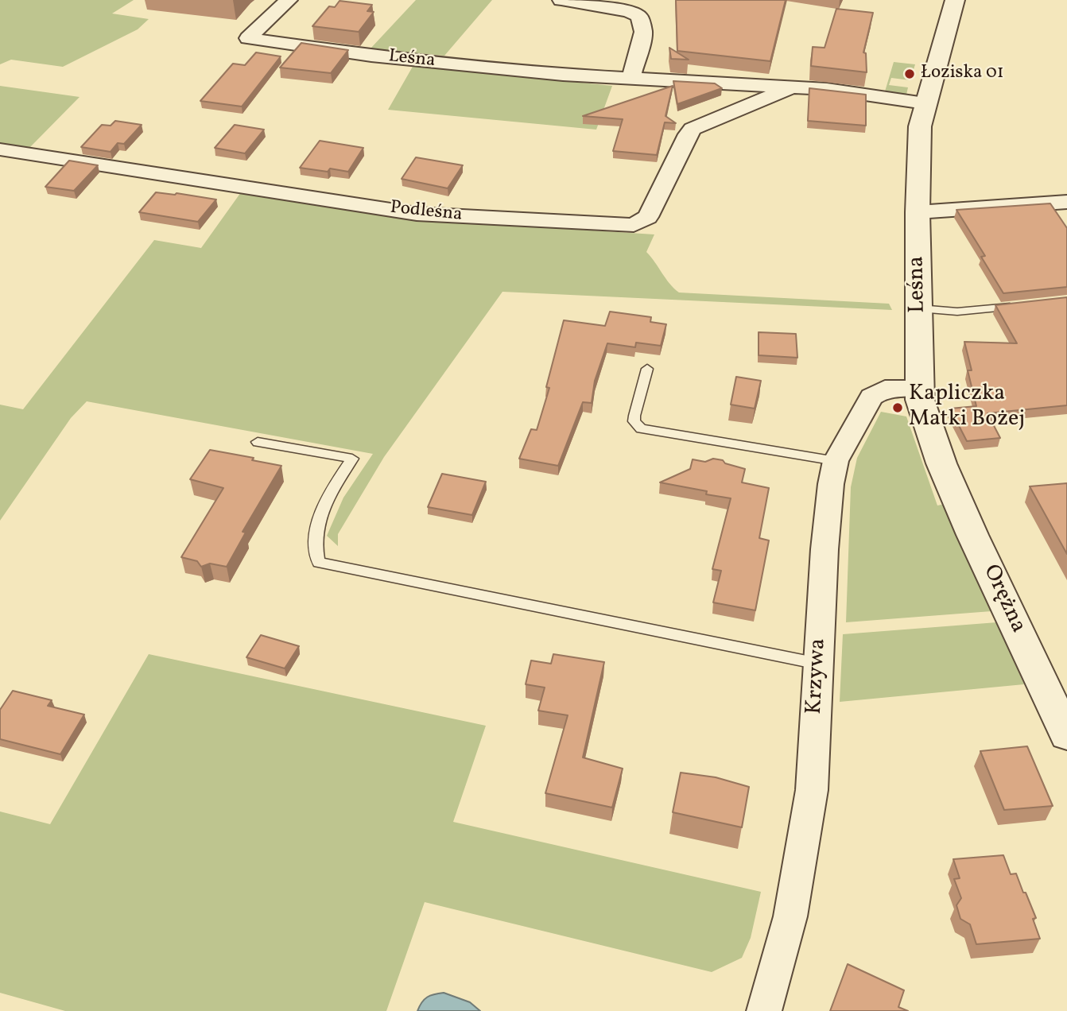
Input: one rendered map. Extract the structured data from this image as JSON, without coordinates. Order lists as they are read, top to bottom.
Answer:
{
  "streets": {
    "street": [
      "Leśna",
      "Podleśna",
      "Orężna",
      "Krzywa"
    ]
  },
  "crossings": [
    ["Leśna", "Podleśna"],
    ["Leśna", "Orężna"],
    ["Leśna", "Krzywa"]
  ],
  "places": ["Łoziska 01", "Kapliczka Matki Bożej"]
}
